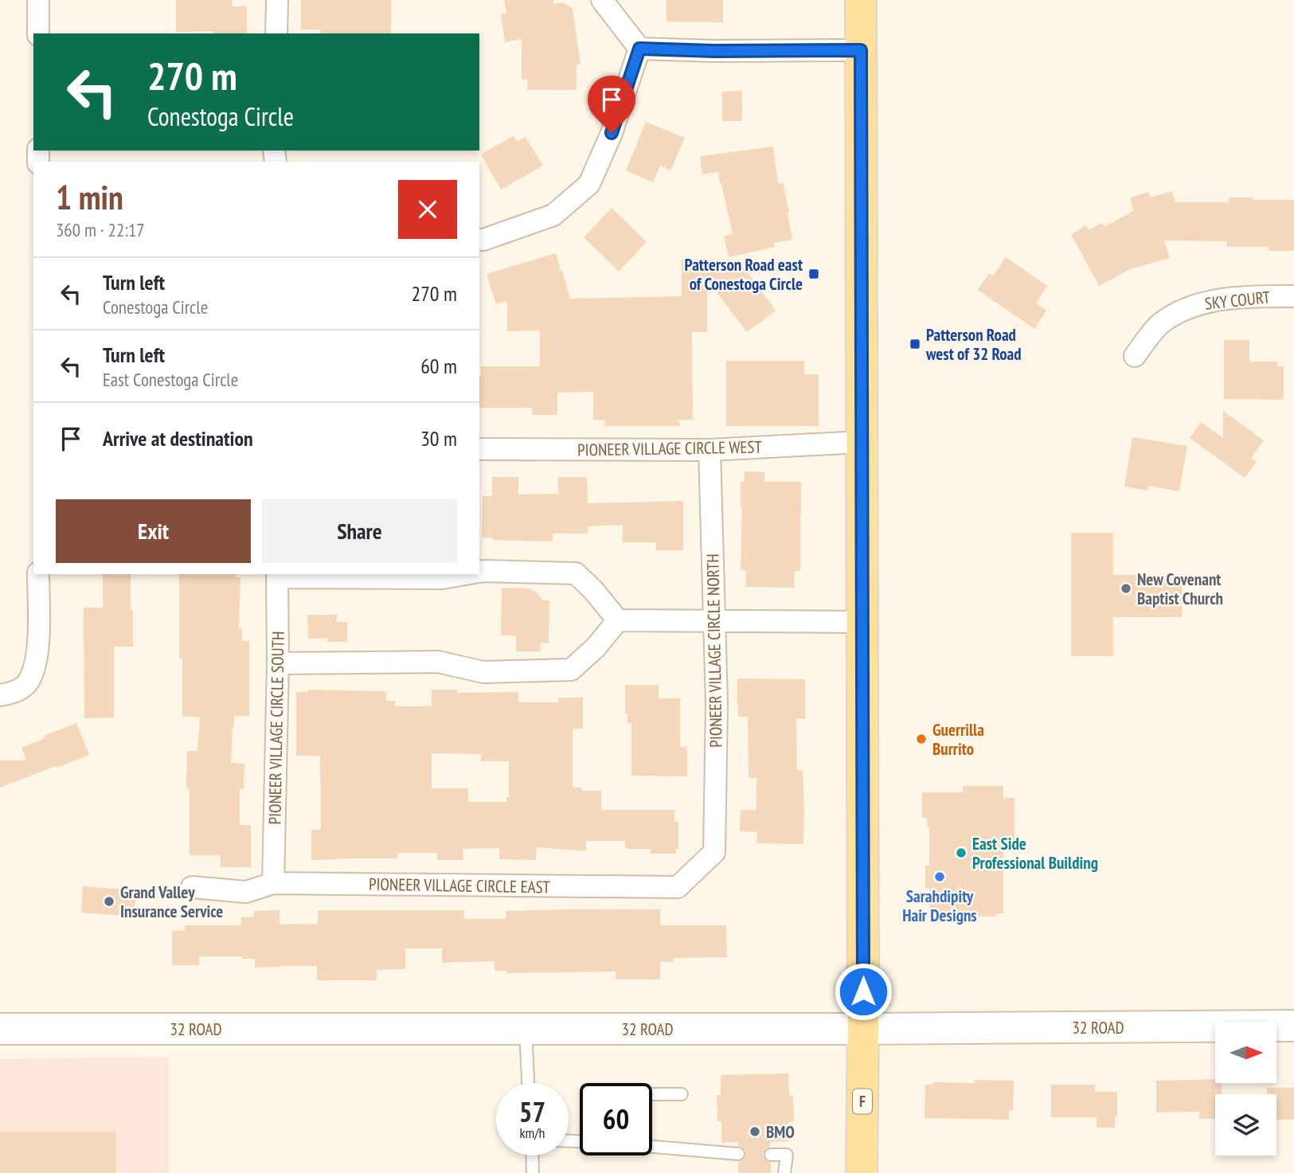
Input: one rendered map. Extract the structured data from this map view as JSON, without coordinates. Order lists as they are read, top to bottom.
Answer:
{
  "streets": {
    "main road": ["F"],
    "street": [
      "SKY COURT",
      "PIONEER VILLAGE CIRCLE WEST",
      "PIONEER VILLAGE CIRCLE NORTH",
      "PIONEER VILLAGE CIRCLE SOUTH",
      "PIONEER VILLAGE CIRCLE EAST",
      "32 ROAD"
    ]
  },
  "crossings": [
    ["PIONEER VILLAGE CIRCLE WEST", "PIONEER VILLAGE CIRCLE NORTH"],
    ["PIONEER VILLAGE CIRCLE WEST", "F"],
    ["PIONEER VILLAGE CIRCLE NORTH", "PIONEER VILLAGE CIRCLE EAST"],
    ["PIONEER VILLAGE CIRCLE SOUTH", "PIONEER VILLAGE CIRCLE EAST"],
    ["32 ROAD", "F"]
  ],
  "places": {
    "transit": ["Patterson Road east of Conestoga Circle", "Patterson Road west of 32 Road"],
    "other": [
      "New Covenant Baptist Church",
      "Guerrilla Burrito",
      "East Side Professional Building",
      "Sarahdipity Hair Designs",
      "Grand Valley Insurance Service",
      "BMO"
    ]
  },
  "north": "right",
  "page": {
    "turn": ["270 m", "Conestoga Circle"],
    "heading": ["1 min", "360 m · 22:17"],
    "list": [
      {
        "name": "Turn left",
        "note": "Conestoga Circle",
        "value": "270 m"
      },
      {
        "name": "Turn left",
        "note": "East Conestoga Circle",
        "value": "60 m"
      },
      {
        "name": "Arrive at destination",
        "value": "30 m"
      }
    ],
    "buttons": ["Exit", "Share"],
    "speed": "57 km/h",
    "limit": "60"
  }
}
